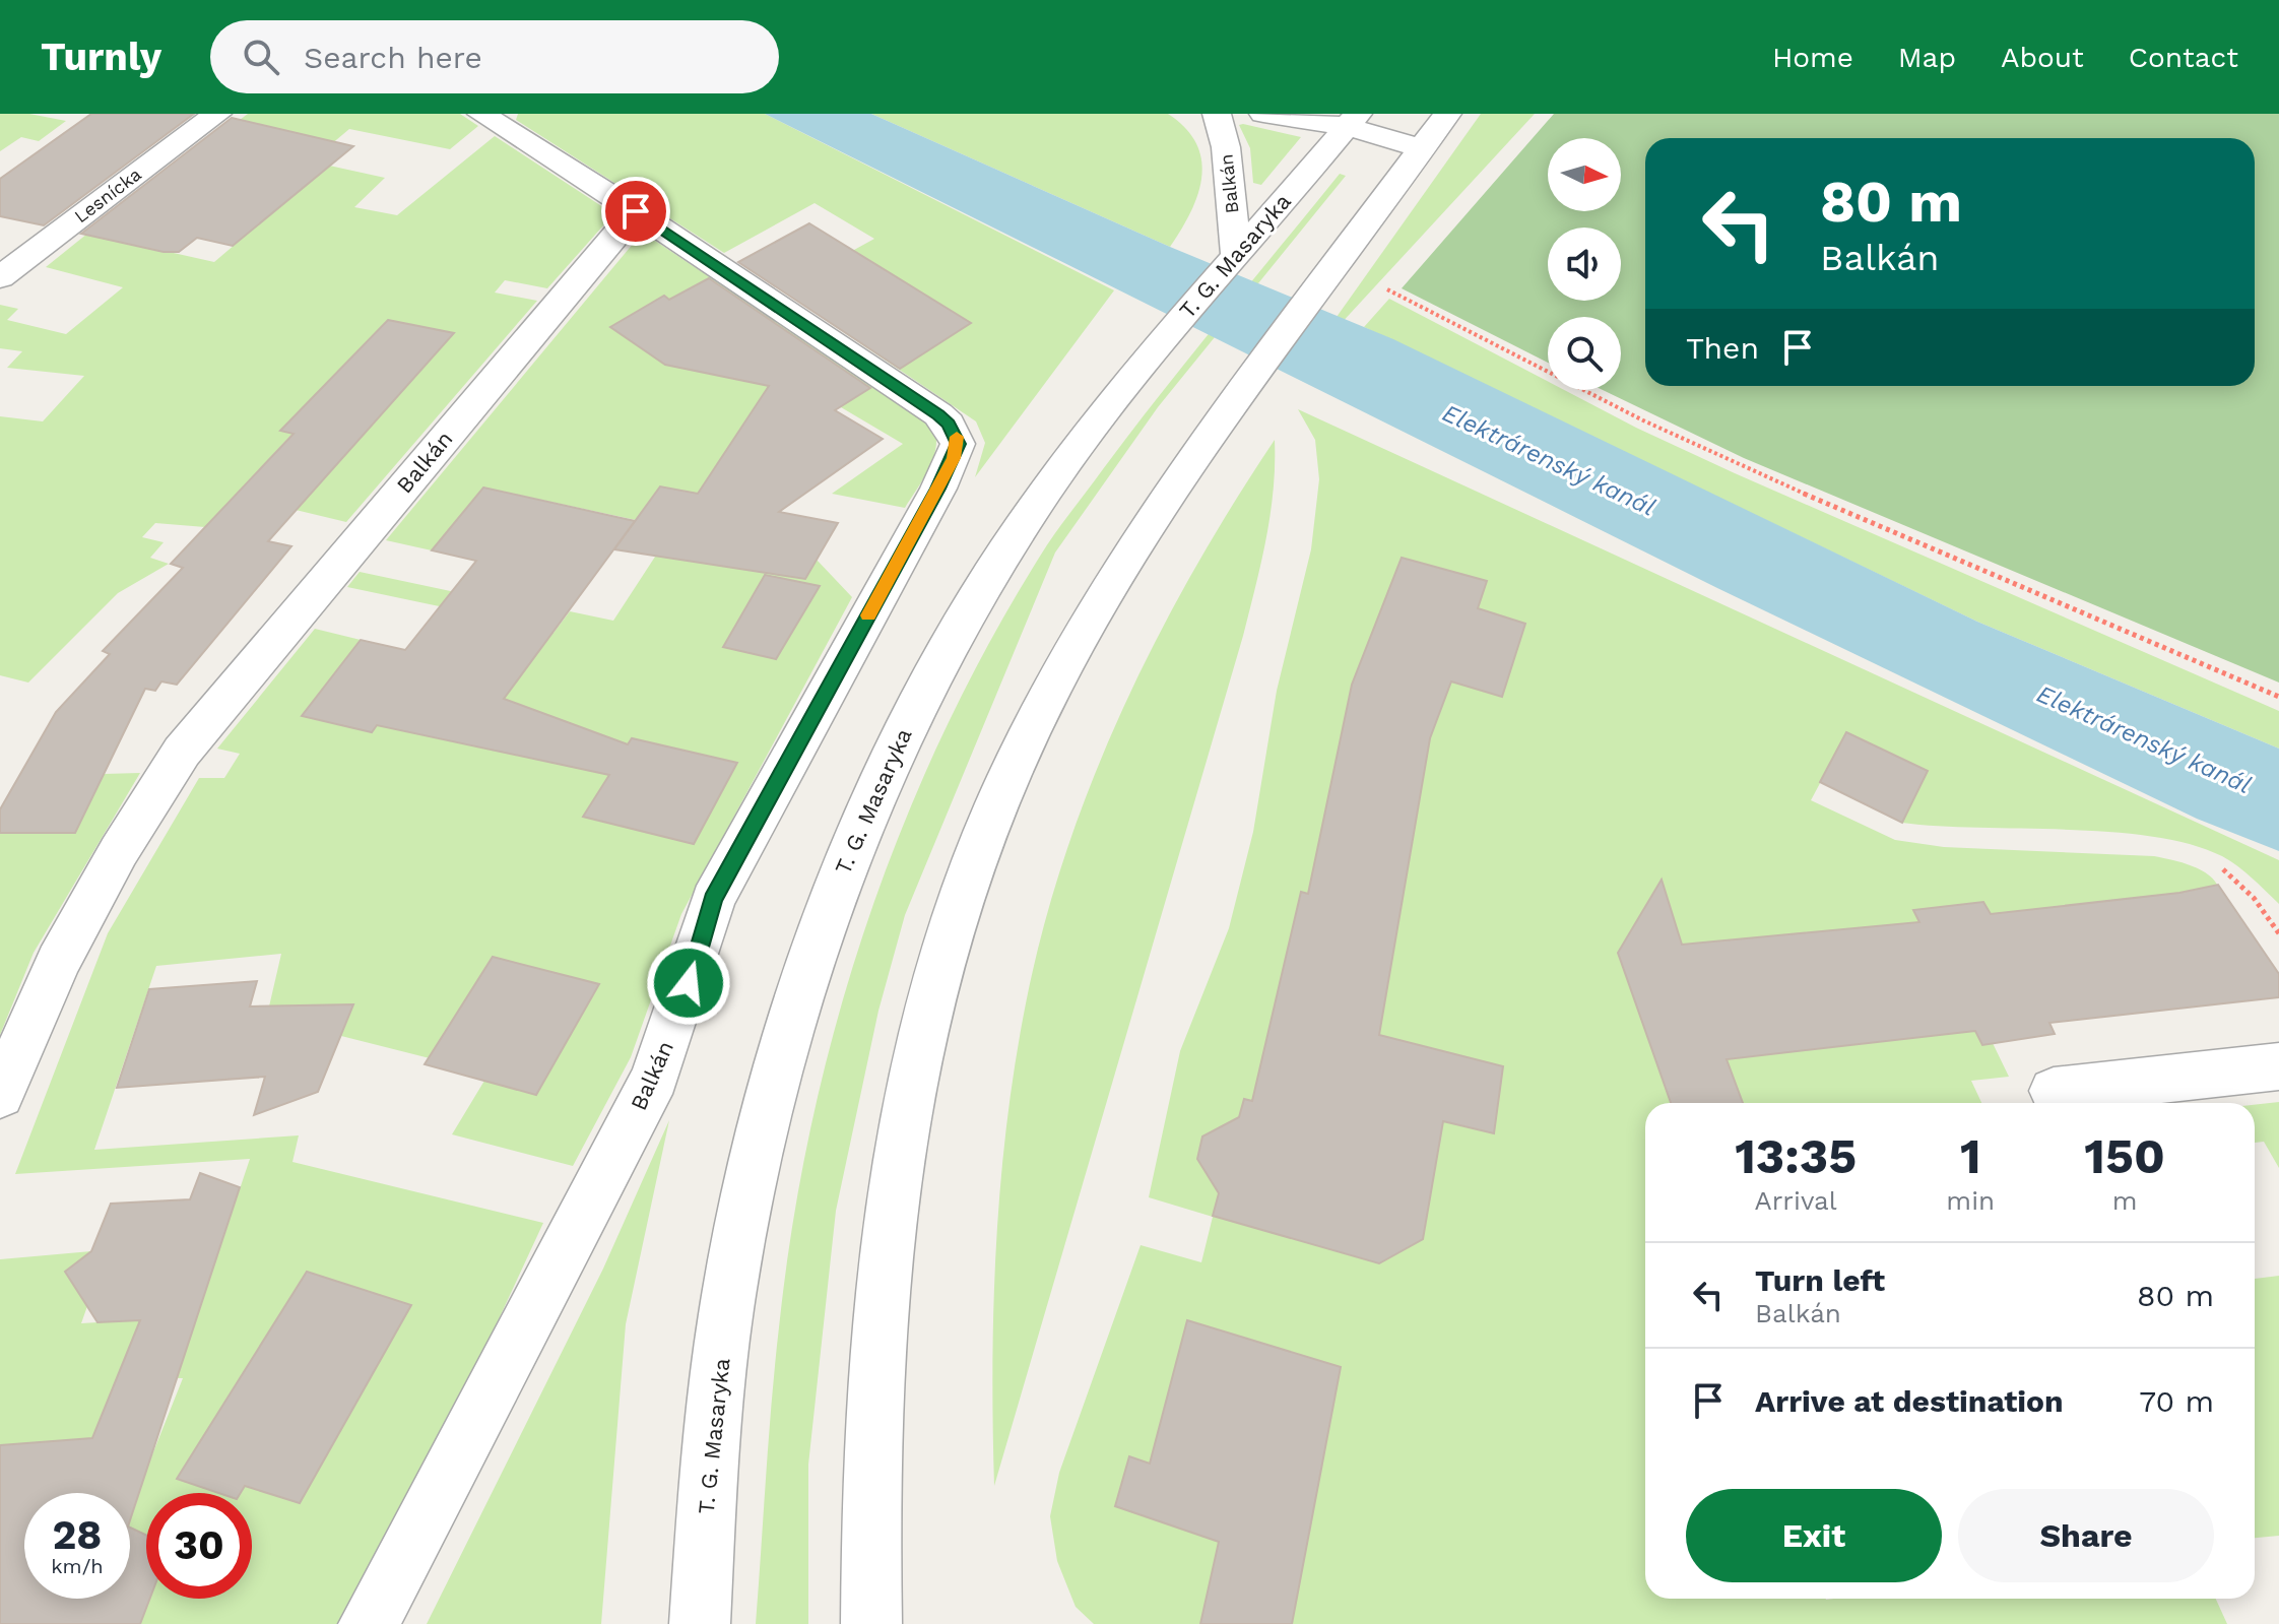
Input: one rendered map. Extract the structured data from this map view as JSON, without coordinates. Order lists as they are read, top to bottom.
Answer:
{
  "streets": {
    "street": ["Balkán", "Lesnícka", "T. G. Masaryka"]
  },
  "crossings": [
    ["Balkán", "T. G. Masaryka"]
  ],
  "water": ["Elektrárenský kanál"],
  "north": "right",
  "page": {
    "header": "Turnly",
    "search": "Search here",
    "nav": [
      "Home",
      "Map",
      "About",
      "Contact"
    ],
    "turn": ["80 m", "Balkán"],
    "then": "Then",
    "eta": [
      "13:35",
      "Arrival",
      "1",
      "min",
      "150",
      "m"
    ],
    "list": [
      {
        "name": "Turn left",
        "note": "Balkán",
        "value": "80 m"
      },
      {
        "name": "Arrive at destination",
        "value": "70 m"
      }
    ],
    "buttons": ["Exit", "Share"],
    "speed": "28 km/h",
    "limit": "30"
  }
}
